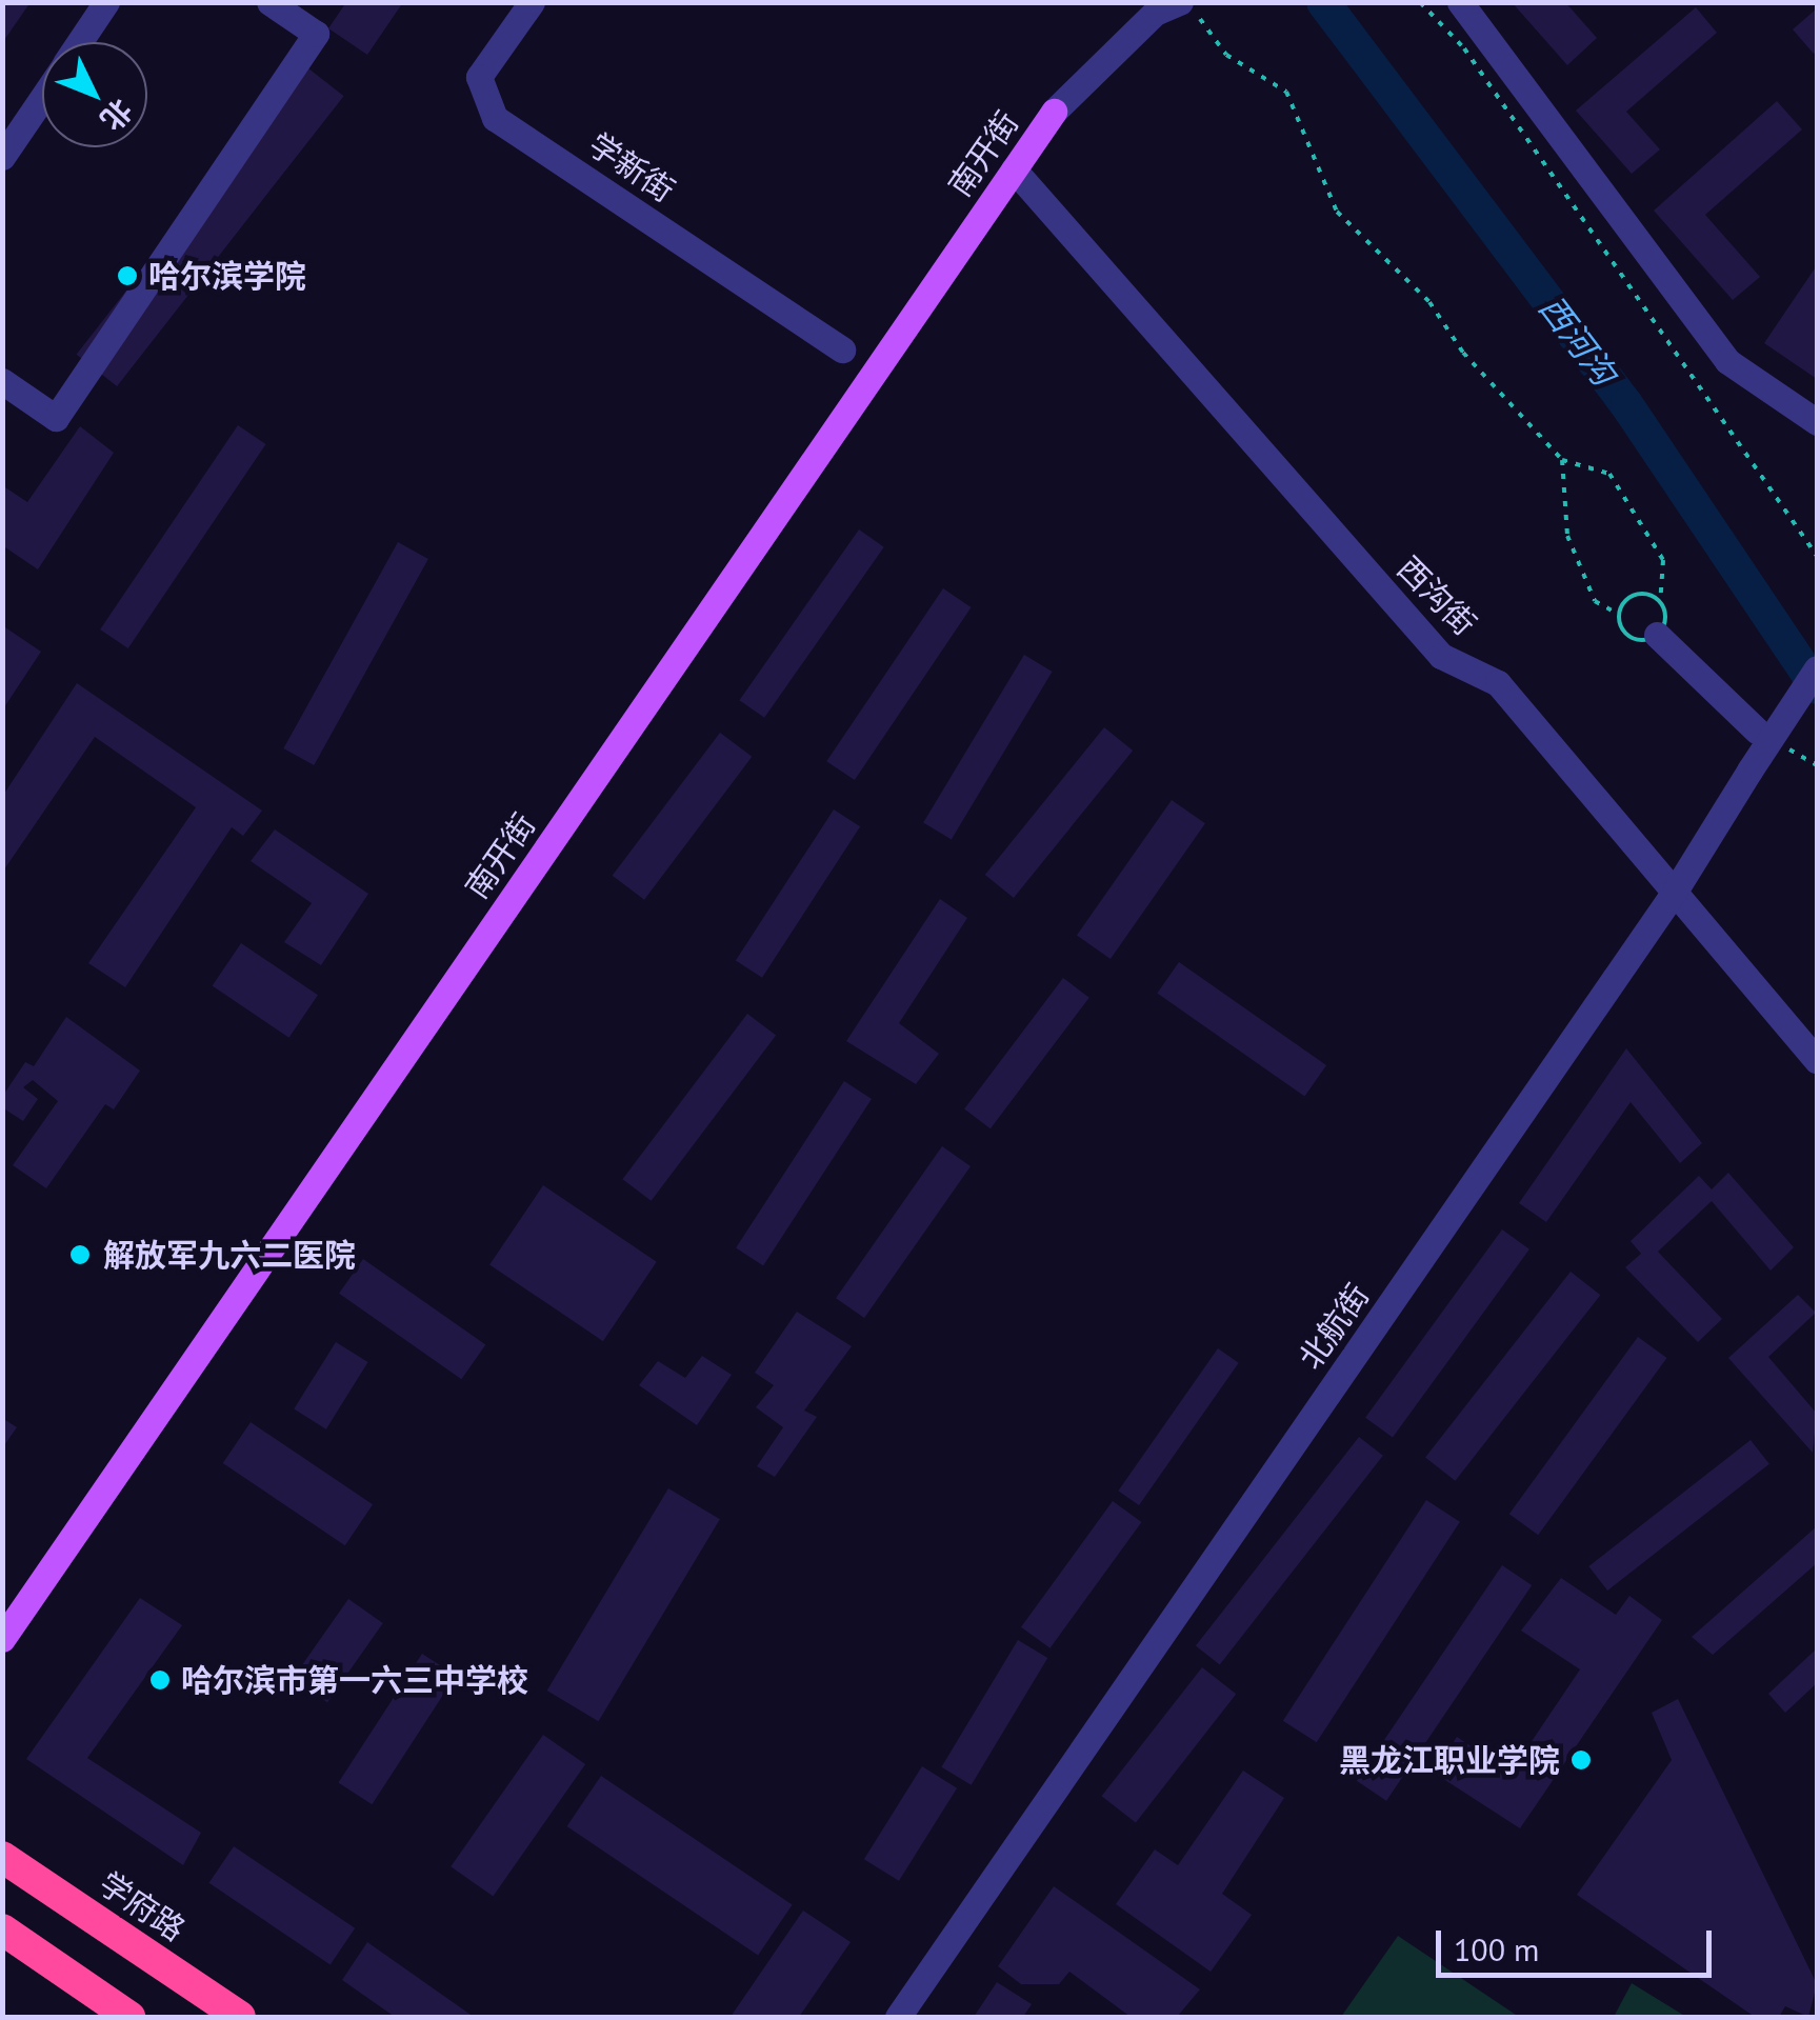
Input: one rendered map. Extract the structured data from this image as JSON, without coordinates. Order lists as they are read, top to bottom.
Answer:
{
  "streets": {
    "highway": ["学府路"],
    "main road": ["南开街"],
    "street": ["学新街", "西沟街", "北航街"]
  },
  "crossings": [
    ["南开街", "西沟街"],
    ["西沟街", "北航街"]
  ],
  "water": ["西河沟"],
  "places": [
    "哈尔滨学院",
    "解放军九六二医院",
    "哈尔滨市第一六三中学校",
    "黑龙江职业学院"
  ],
  "scale_bar": "100 m",
  "north": "bottom right"
}
